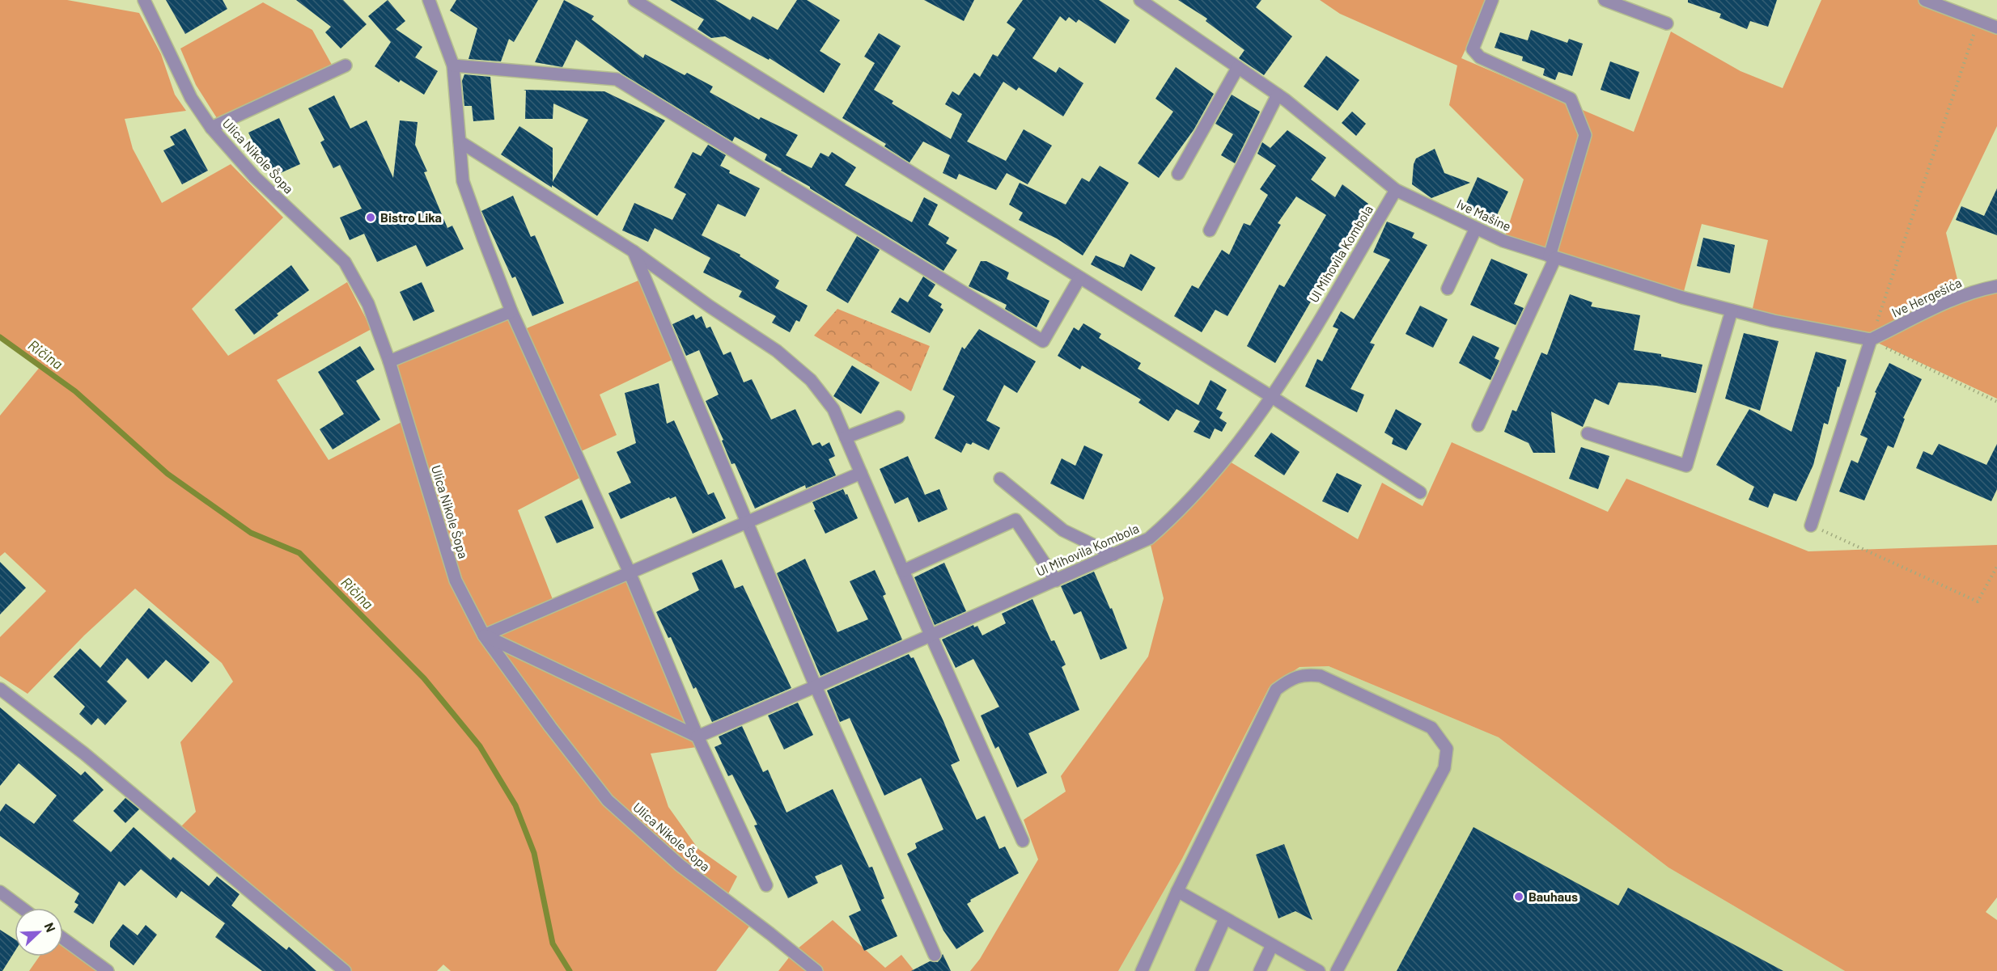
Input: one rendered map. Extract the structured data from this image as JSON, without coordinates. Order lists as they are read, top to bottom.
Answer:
{
  "streets": {
    "street": [
      "Ulica Nikole Šopa",
      "Ive Mašine",
      "Ul Mihovila Kombola",
      "Ive Hergešića"
    ]
  },
  "crossings": [
    ["Ive Mašine", "Ul Mihovila Kombola"],
    ["Ive Mašine", "Ive Hergešića"]
  ],
  "water": ["Ričina"],
  "places": ["Bistro Lika", "Bauhaus"],
  "north": "top right"
}
